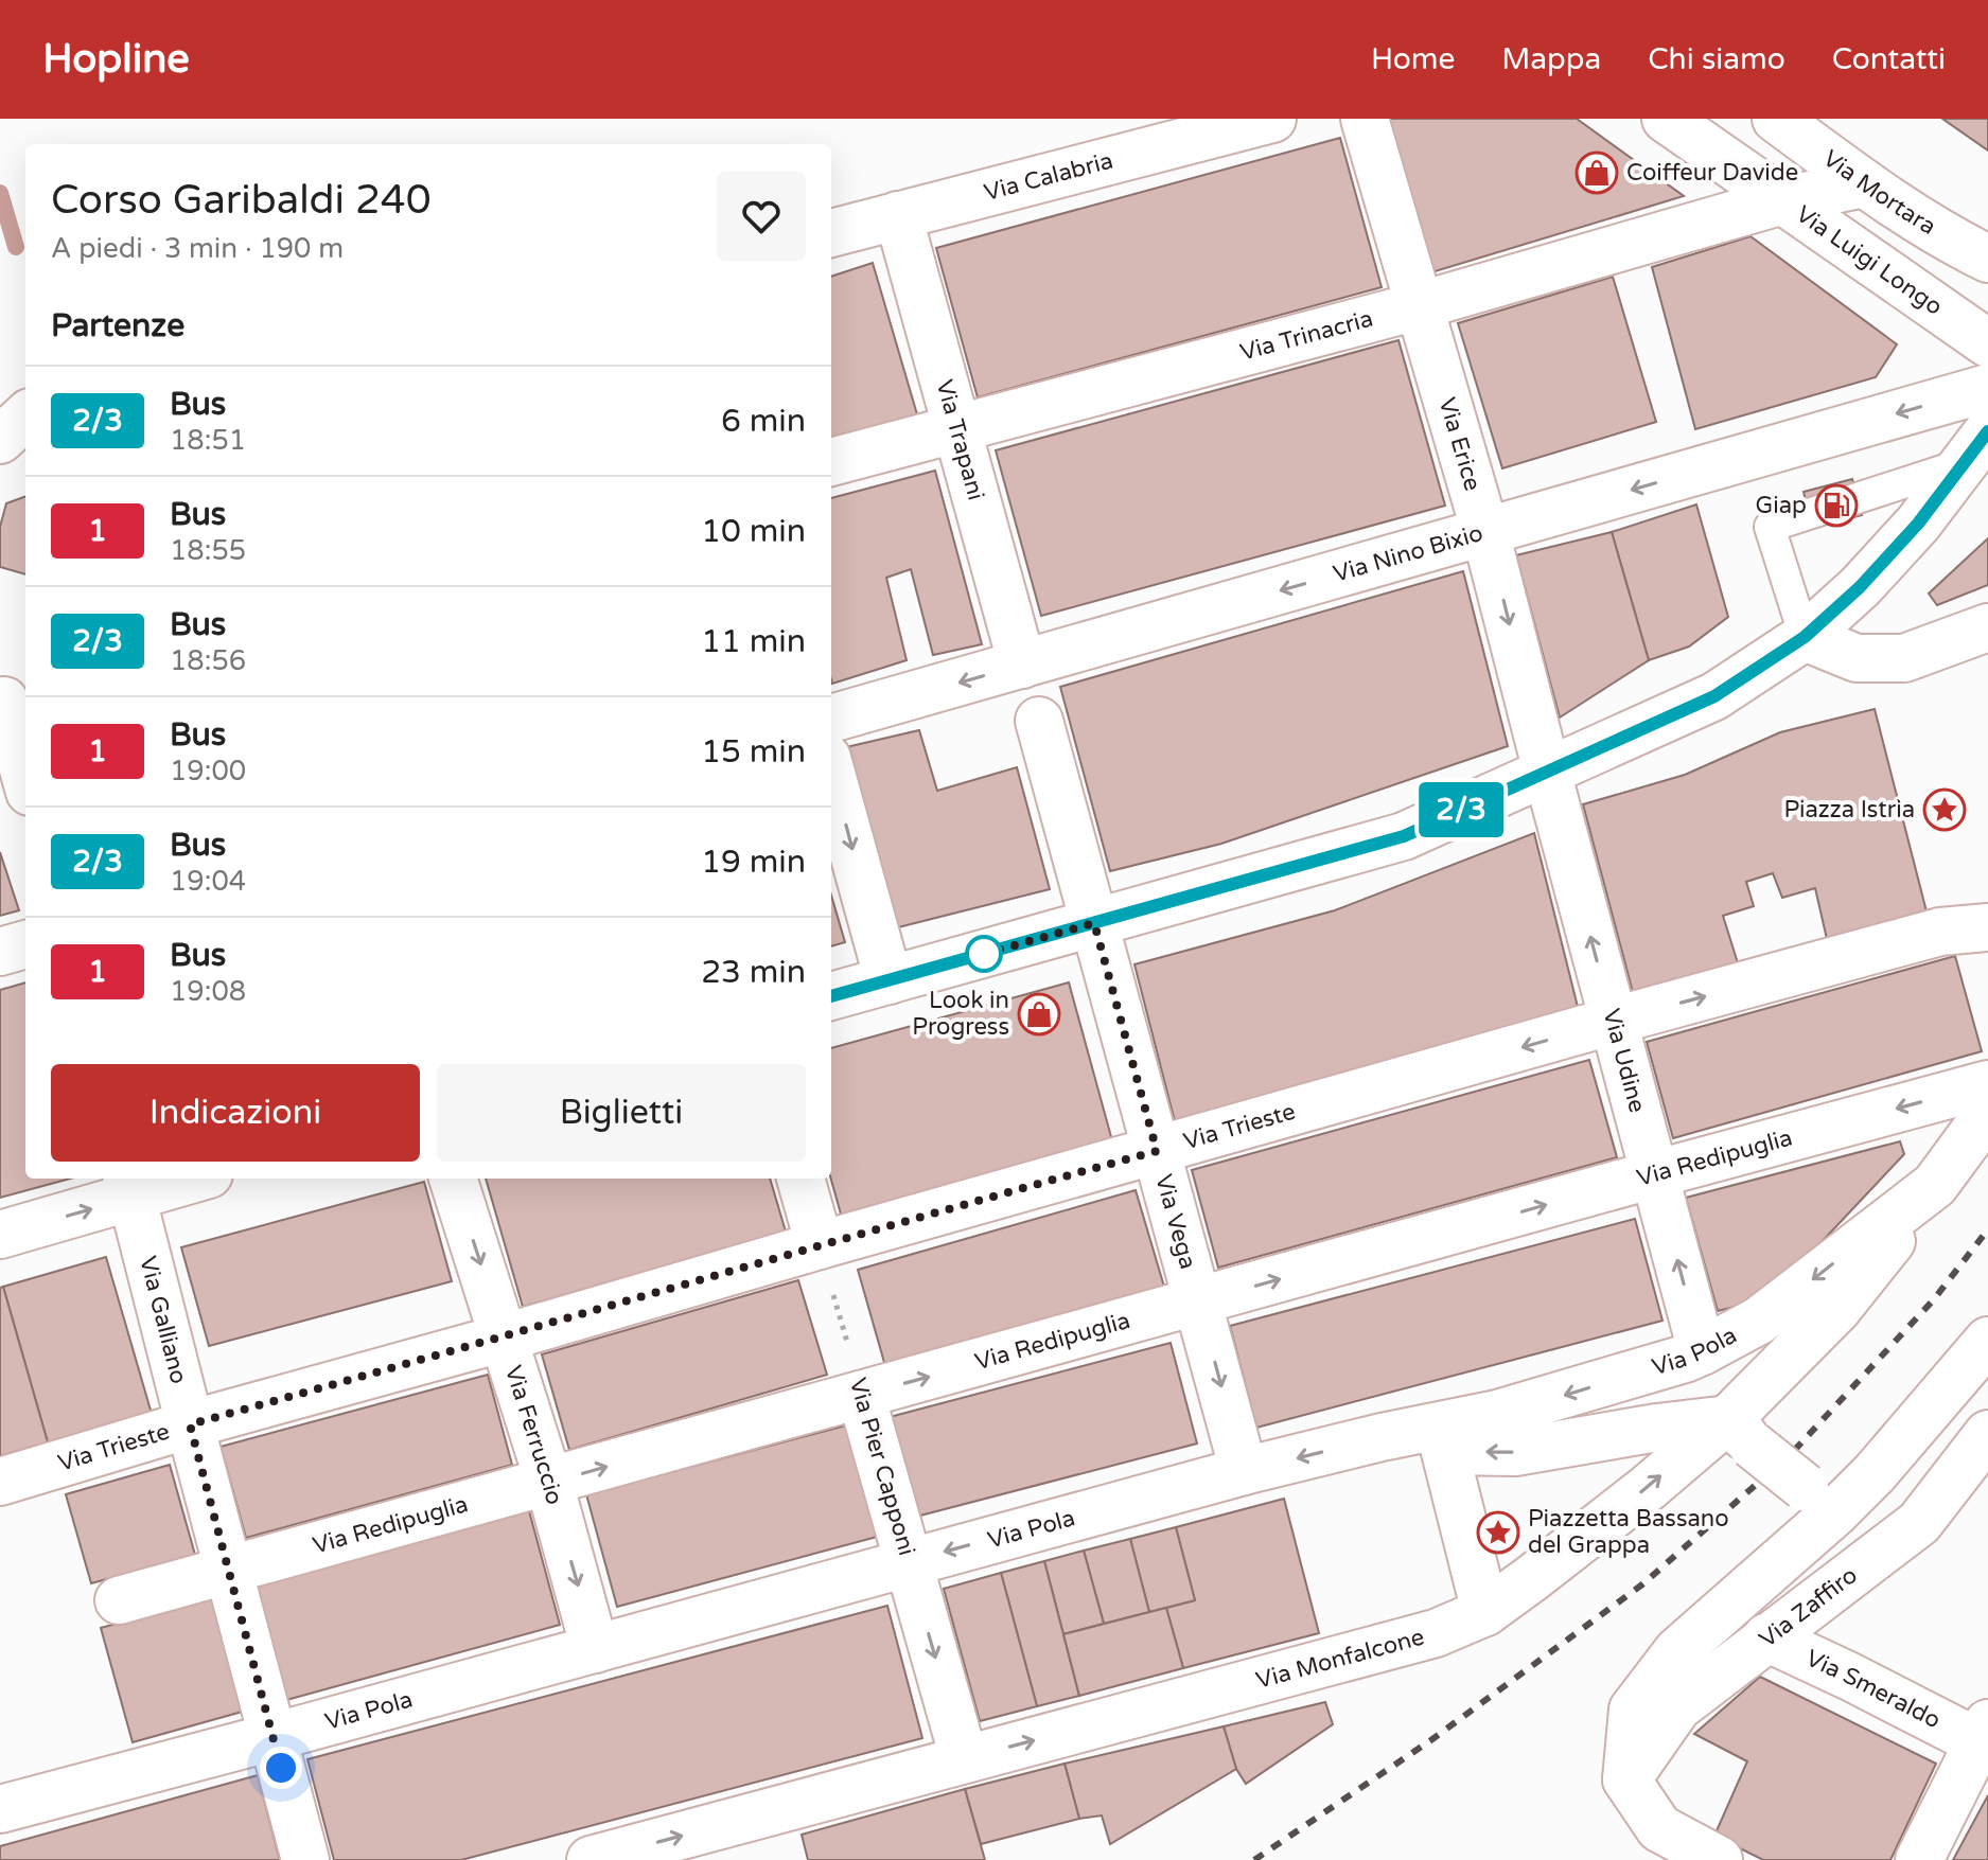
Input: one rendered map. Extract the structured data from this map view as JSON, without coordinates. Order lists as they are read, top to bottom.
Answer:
{
  "streets": {
    "street": [
      "Via Calabria",
      "Via Mortara",
      "Via Luigi Longo",
      "Via Trinacria",
      "Via Trapani",
      "Via Erice",
      "Via Nino Bixio",
      "Via Udine",
      "Via Trieste",
      "Via Redipuglia",
      "Via Vega",
      "Via Galliano",
      "Via Pola",
      "Via Ferruccio",
      "Via Pier Capponi",
      "Via Zaffiro",
      "Via Monfalcone",
      "Via Smeraldo"
    ]
  },
  "crossings": [
    ["Via Calabria", "Via Trapani"],
    ["Via Mortara", "Via Trinacria"],
    ["Via Luigi Longo", "Via Trinacria"],
    ["Via Trinacria", "Via Trapani"],
    ["Via Trinacria", "Via Erice"],
    ["Via Trapani", "Via Nino Bixio"],
    ["Via Erice", "Via Nino Bixio"],
    ["Via Erice", "Via Udine"],
    ["Via Udine", "Via Trieste"],
    ["Via Udine", "Via Redipuglia"],
    ["Via Udine", "Via Pola"],
    ["Via Trieste", "Via Vega"],
    ["Via Trieste", "Via Galliano"],
    ["Via Trieste", "Via Ferruccio"],
    ["Via Trieste", "Via Pier Capponi"],
    ["Via Redipuglia", "Via Vega"],
    ["Via Redipuglia", "Via Galliano"],
    ["Via Redipuglia", "Via Ferruccio"],
    ["Via Redipuglia", "Via Pier Capponi"],
    ["Via Vega", "Via Pola"],
    ["Via Galliano", "Via Pola"],
    ["Via Pola", "Via Ferruccio"],
    ["Via Pola", "Via Pier Capponi"],
    ["Via Pola", "Via Monfalcone"],
    ["Via Pier Capponi", "Via Monfalcone"],
    ["Via Zaffiro", "Via Smeraldo"]
  ],
  "one_way": [
    "Via Erice",
    "Via Udine",
    "Via Ferruccio",
    "Via Pier Capponi",
    "Via Monfalcone"
  ],
  "places": {
    "shop": ["Coiffeur Davide", "Look in Progress"],
    "fuel station": ["Giap"],
    "place": ["Piazza Istria", "Piazzetta Bassano del Grappa"]
  },
  "lines": ["bus line 2/3"],
  "page": {
    "header": "Hopline",
    "nav": [
      "Home",
      "Mappa",
      "Chi siamo",
      "Contatti"
    ],
    "on_map": "2/3",
    "heading": [
      ["Corso Garibaldi 240", "A piedi · 3 min · 190 m"],
      "Partenze"
    ],
    "list": [
      {
        "mark": "2/3",
        "name": "Bus",
        "note": "18:51",
        "value": "6 min"
      },
      {
        "mark": "1",
        "name": "Bus",
        "note": "18:55",
        "value": "10 min"
      },
      {
        "mark": "2/3",
        "name": "Bus",
        "note": "18:56",
        "value": "11 min"
      },
      {
        "mark": "1",
        "name": "Bus",
        "note": "19:00",
        "value": "15 min"
      },
      {
        "mark": "2/3",
        "name": "Bus",
        "note": "19:04",
        "value": "19 min"
      },
      {
        "mark": "1",
        "name": "Bus",
        "note": "19:08",
        "value": "23 min"
      }
    ],
    "buttons": ["Indicazioni", "Biglietti"]
  }
}
